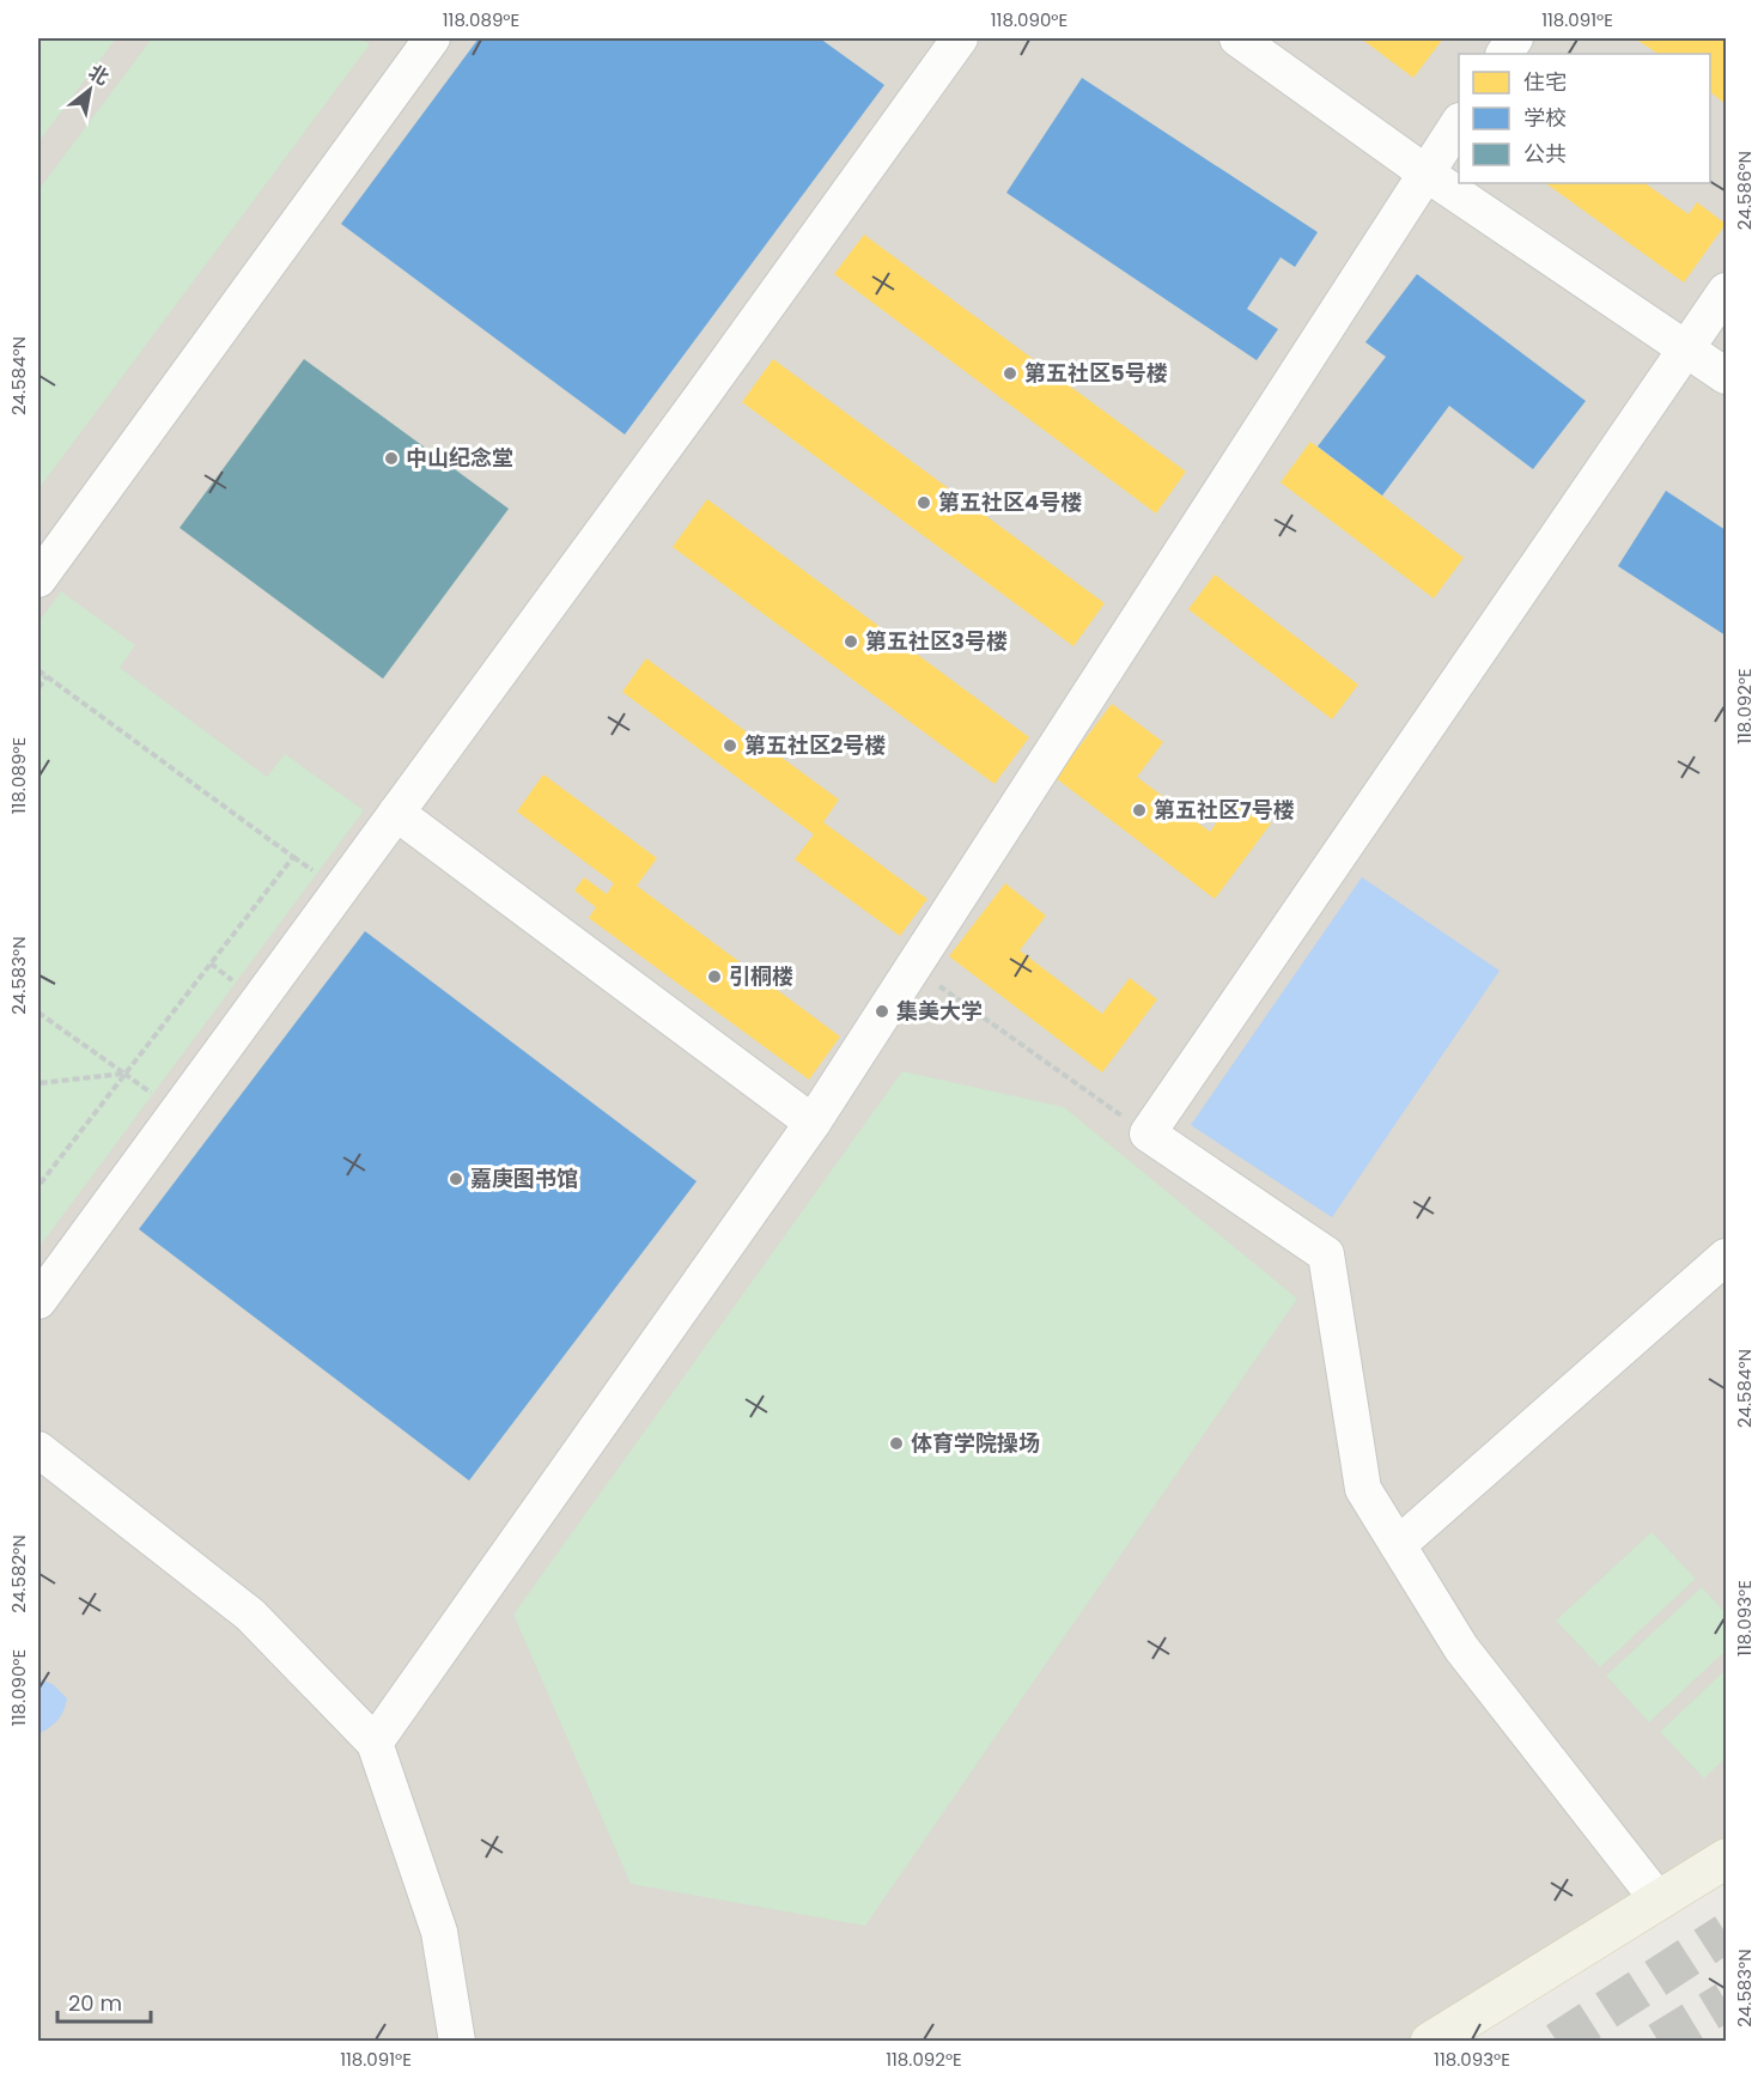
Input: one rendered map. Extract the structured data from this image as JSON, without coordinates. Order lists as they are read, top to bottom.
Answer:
{
  "places": [
    "第五社区5号楼",
    "中山纪念堂",
    "第五社区4号楼",
    "第五社区3号楼",
    "第五社区2号楼",
    "第五社区7号楼",
    "引桐楼",
    "集美大学",
    "嘉庚图书馆",
    "体育学院操场"
  ],
  "legend": ["住宅", "学校", "公共"],
  "scale_bar": "20 m",
  "north": "top right",
  "coordinates": [
    "118.089°E",
    "118.090°E",
    "118.091°E",
    "24.586°N",
    "24.584°N",
    "118.092°E",
    "24.583°N",
    "24.582°N",
    "118.093°E"
  ]
}
